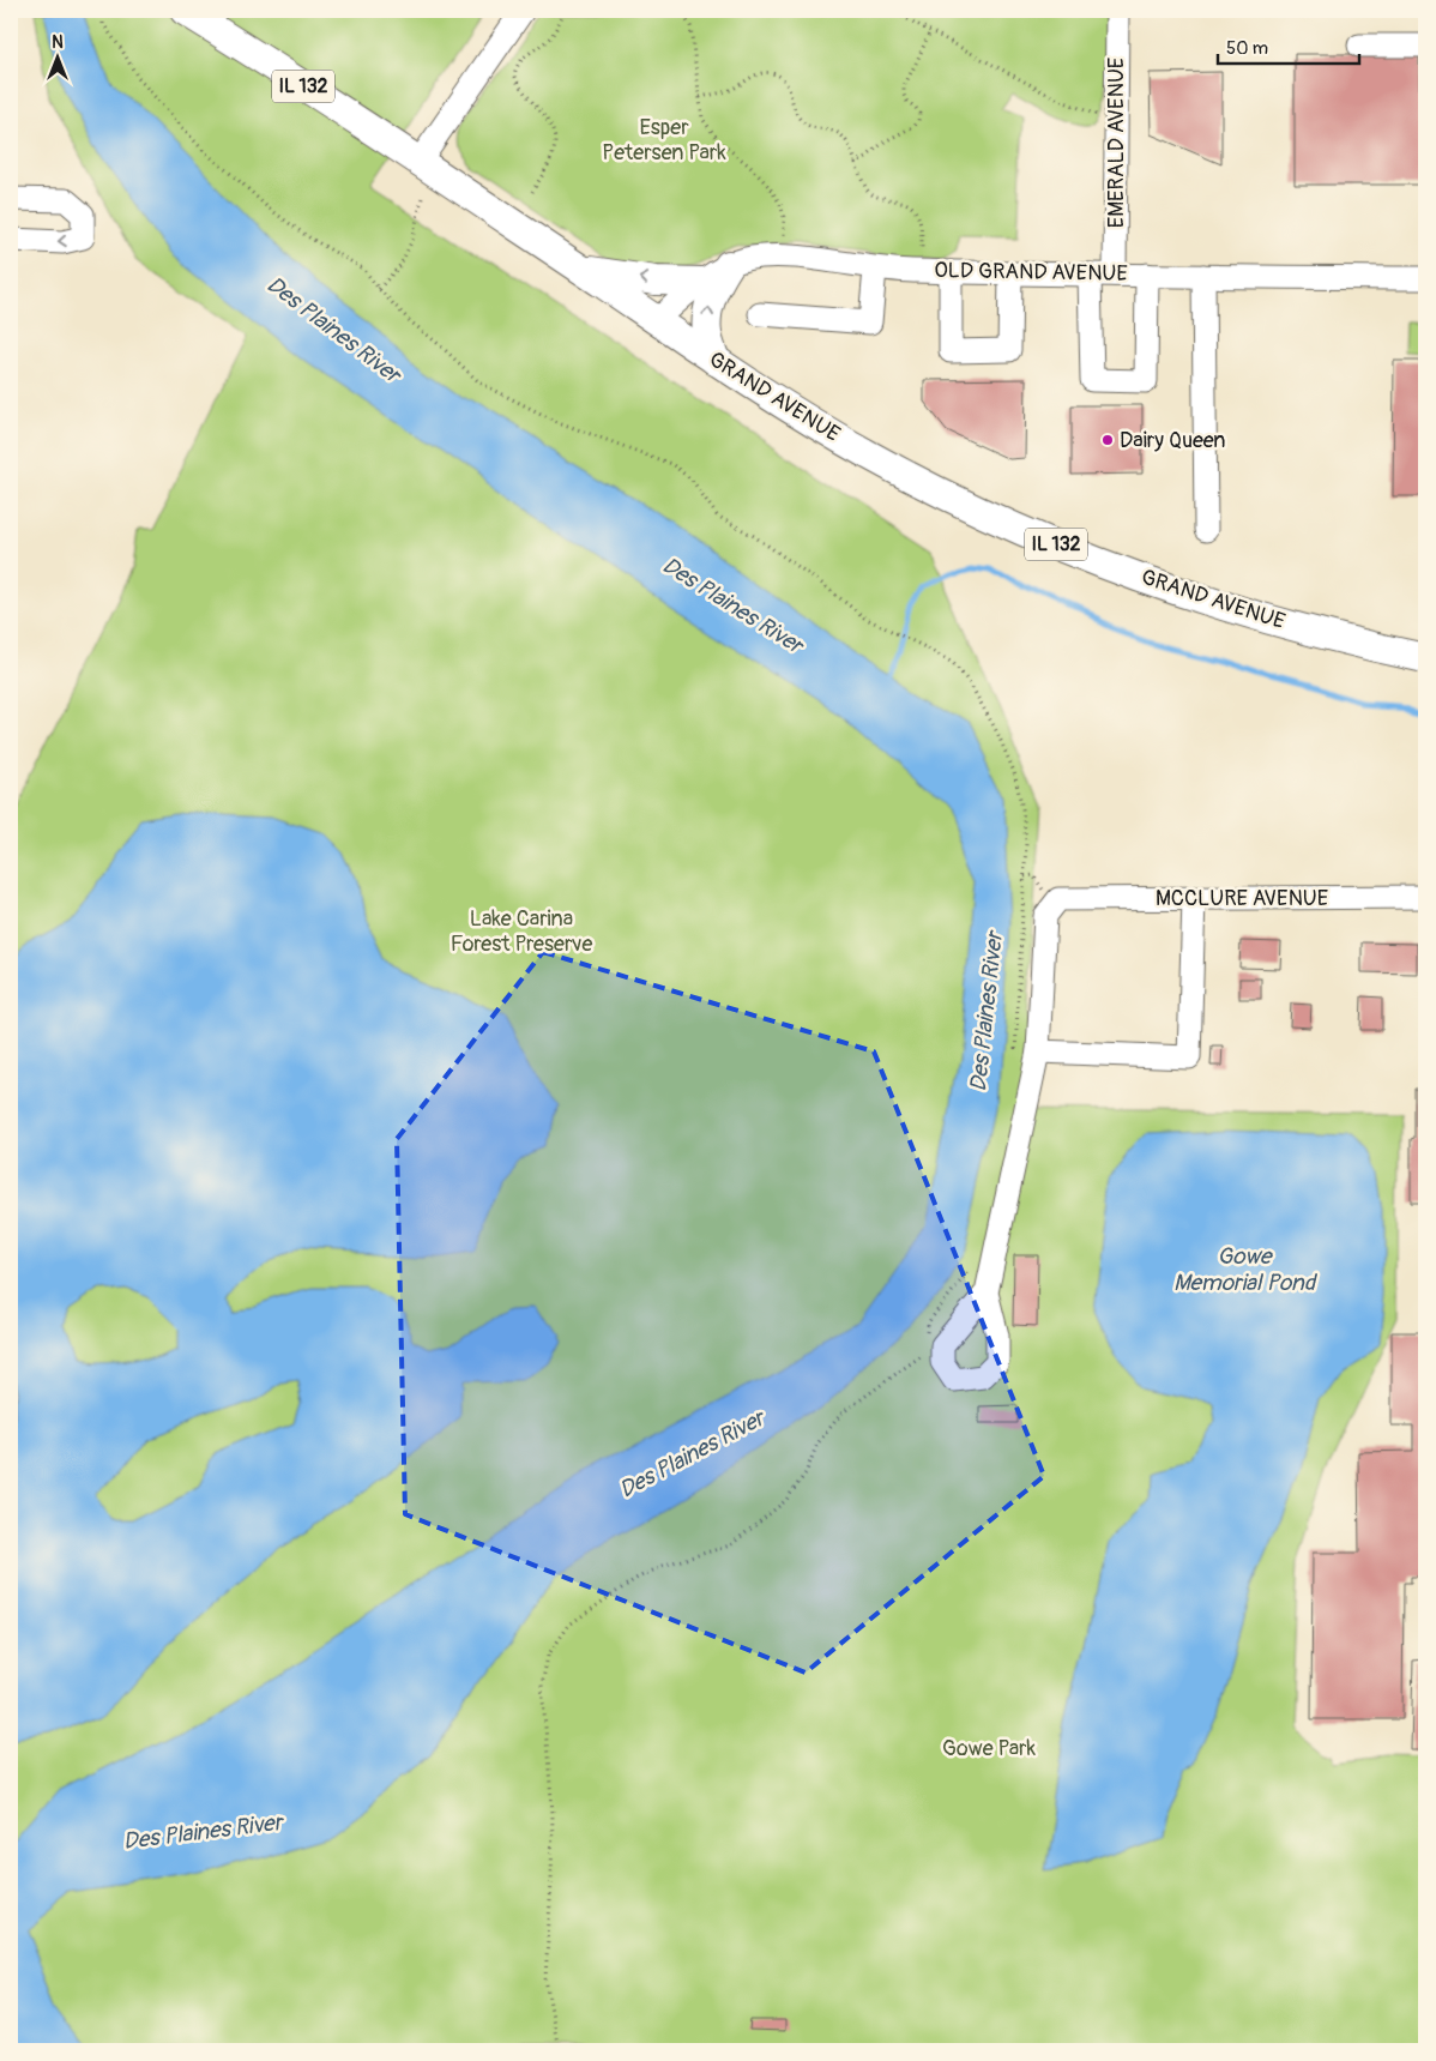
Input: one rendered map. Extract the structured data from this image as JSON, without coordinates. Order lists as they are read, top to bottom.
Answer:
{
  "streets": {
    "main road": ["IL 132", "GRAND AVENUE"],
    "street": ["EMERALD AVENUE", "OLD GRAND AVENUE", "MCCLURE AVENUE"]
  },
  "crossings": [
    ["EMERALD AVENUE", "OLD GRAND AVENUE"],
    ["OLD GRAND AVENUE", "GRAND AVENUE"]
  ],
  "water": ["Des Plaines River", "Gowe Memorial Pond"],
  "parks": ["Esper Petersen Park", "Lake Carina Forest Preserve", "Gowe Park"],
  "places": ["Dairy Queen"],
  "scale_bar": "50 m",
  "north": "top"
}
